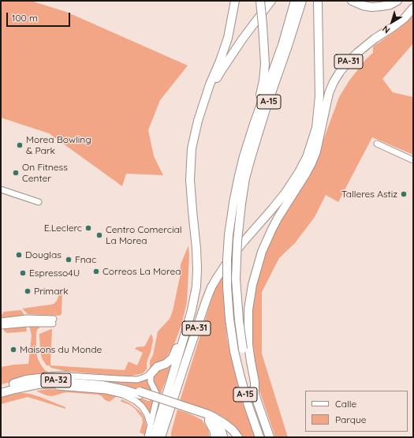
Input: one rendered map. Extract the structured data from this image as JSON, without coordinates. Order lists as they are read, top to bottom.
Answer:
{
  "streets": {
    "highway": ["PA-31", "A-15", "PA-32"]
  },
  "places": [
    "Morea Bowling & Park",
    "On Fitness Center",
    "Talleres Astiz",
    "E.Leclerc",
    "Centro Comercial La Morea",
    "Douglas",
    "Fnac",
    "Correos La Morea",
    "Espresso4U",
    "Primark",
    "Maisons du Monde"
  ],
  "legend": ["Calle", "Parque"],
  "scale_bar": "100 m",
  "north": "bottom left"
}
